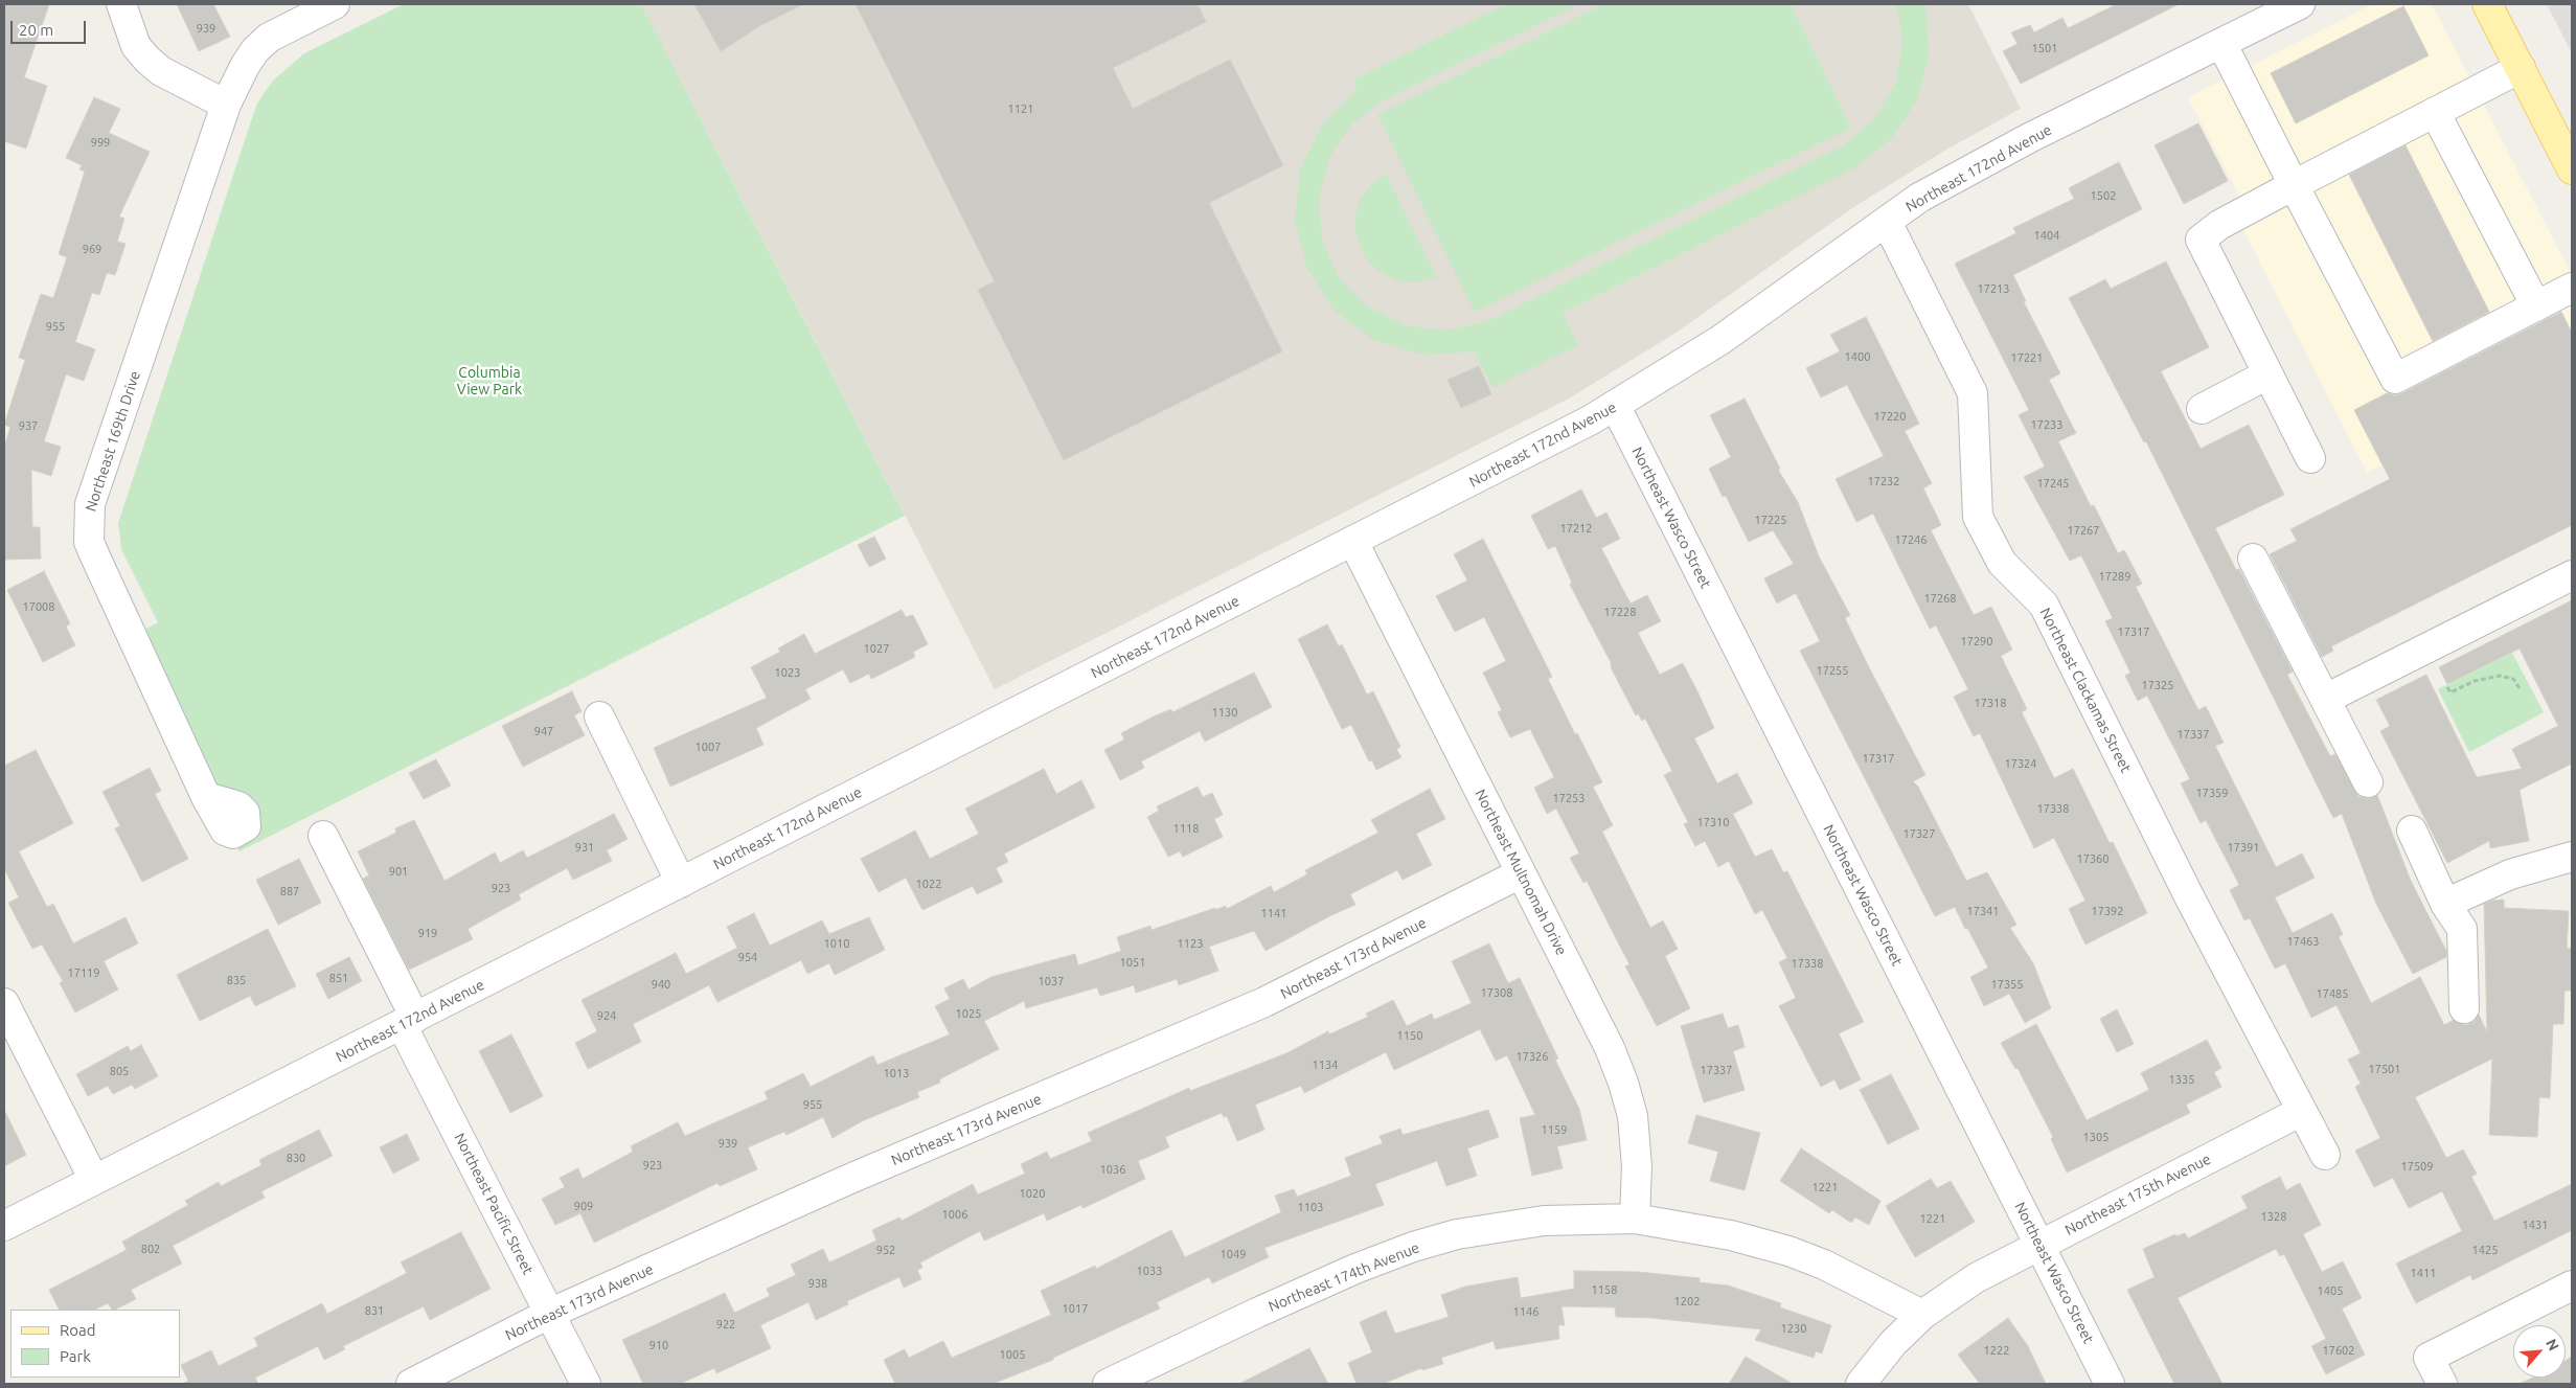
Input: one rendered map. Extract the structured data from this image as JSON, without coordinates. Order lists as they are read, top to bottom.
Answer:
{
  "streets": {
    "street": [
      "Northeast 172nd Avenue",
      "Northeast 169th Drive",
      "Northeast Wasco Street",
      "Northeast Clackamas Street",
      "Northeast Multnomah Drive",
      "Northeast 173rd Avenue",
      "Northeast 175th Avenue",
      "Northeast Pacific Street",
      "Northeast 174th Avenue"
    ]
  },
  "crossings": [
    ["Northeast 172nd Avenue", "Northeast Wasco Street"],
    ["Northeast 172nd Avenue", "Northeast Clackamas Street"],
    ["Northeast 172nd Avenue", "Northeast Multnomah Drive"],
    ["Northeast 172nd Avenue", "Northeast Pacific Street"],
    ["Northeast Wasco Street", "Northeast 175th Avenue"],
    ["Northeast Clackamas Street", "Northeast 175th Avenue"],
    ["Northeast Multnomah Drive", "Northeast 173rd Avenue"],
    ["Northeast Multnomah Drive", "Northeast 174th Avenue"],
    ["Northeast 173rd Avenue", "Northeast Pacific Street"],
    ["Northeast 175th Avenue", "Northeast 174th Avenue"]
  ],
  "parks": ["Columbia View Park"],
  "house_numbers": [
    "939",
    "1501",
    "1121",
    "999",
    "1502",
    "1404",
    "969",
    "17213",
    "955",
    "1400",
    "17221",
    "17220",
    "17233",
    "937",
    "17232",
    "17245",
    "17225",
    "17212",
    "17267",
    "17246",
    "17289",
    "17268",
    "17008",
    "17228",
    "17317",
    "17290",
    "1027",
    "17255",
    "1023",
    "17325",
    "17318",
    "1130",
    "947",
    "17337",
    "1007",
    "17317",
    "17324",
    "17359",
    "17253",
    "17338",
    "17310",
    "1118",
    "17327",
    "931",
    "17391",
    "17360",
    "901",
    "1022",
    "923",
    "887",
    "17341",
    "17392",
    "1141",
    "919",
    "17463",
    "1010",
    "1123",
    "954",
    "1051",
    "17338",
    "17119",
    "851",
    "835",
    "1037",
    "940",
    "17355",
    "17308",
    "17485",
    "1025",
    "924",
    "1150",
    "17326",
    "1134",
    "17501",
    "17337",
    "805",
    "1013",
    "1335",
    "955",
    "1159",
    "1305",
    "939",
    "830",
    "923",
    "17509",
    "1036",
    "1221",
    "1020",
    "909",
    "1103",
    "1006",
    "1328",
    "1221",
    "1431",
    "802",
    "952",
    "1425",
    "1049",
    "1033",
    "1411",
    "938",
    "1158",
    "1405",
    "1202",
    "1017",
    "831",
    "1146",
    "922",
    "1230",
    "910",
    "1222",
    "17602",
    "1005"
  ],
  "legend": ["Road", "Park"],
  "scale_bar": "20 m",
  "north": "top right"
}
